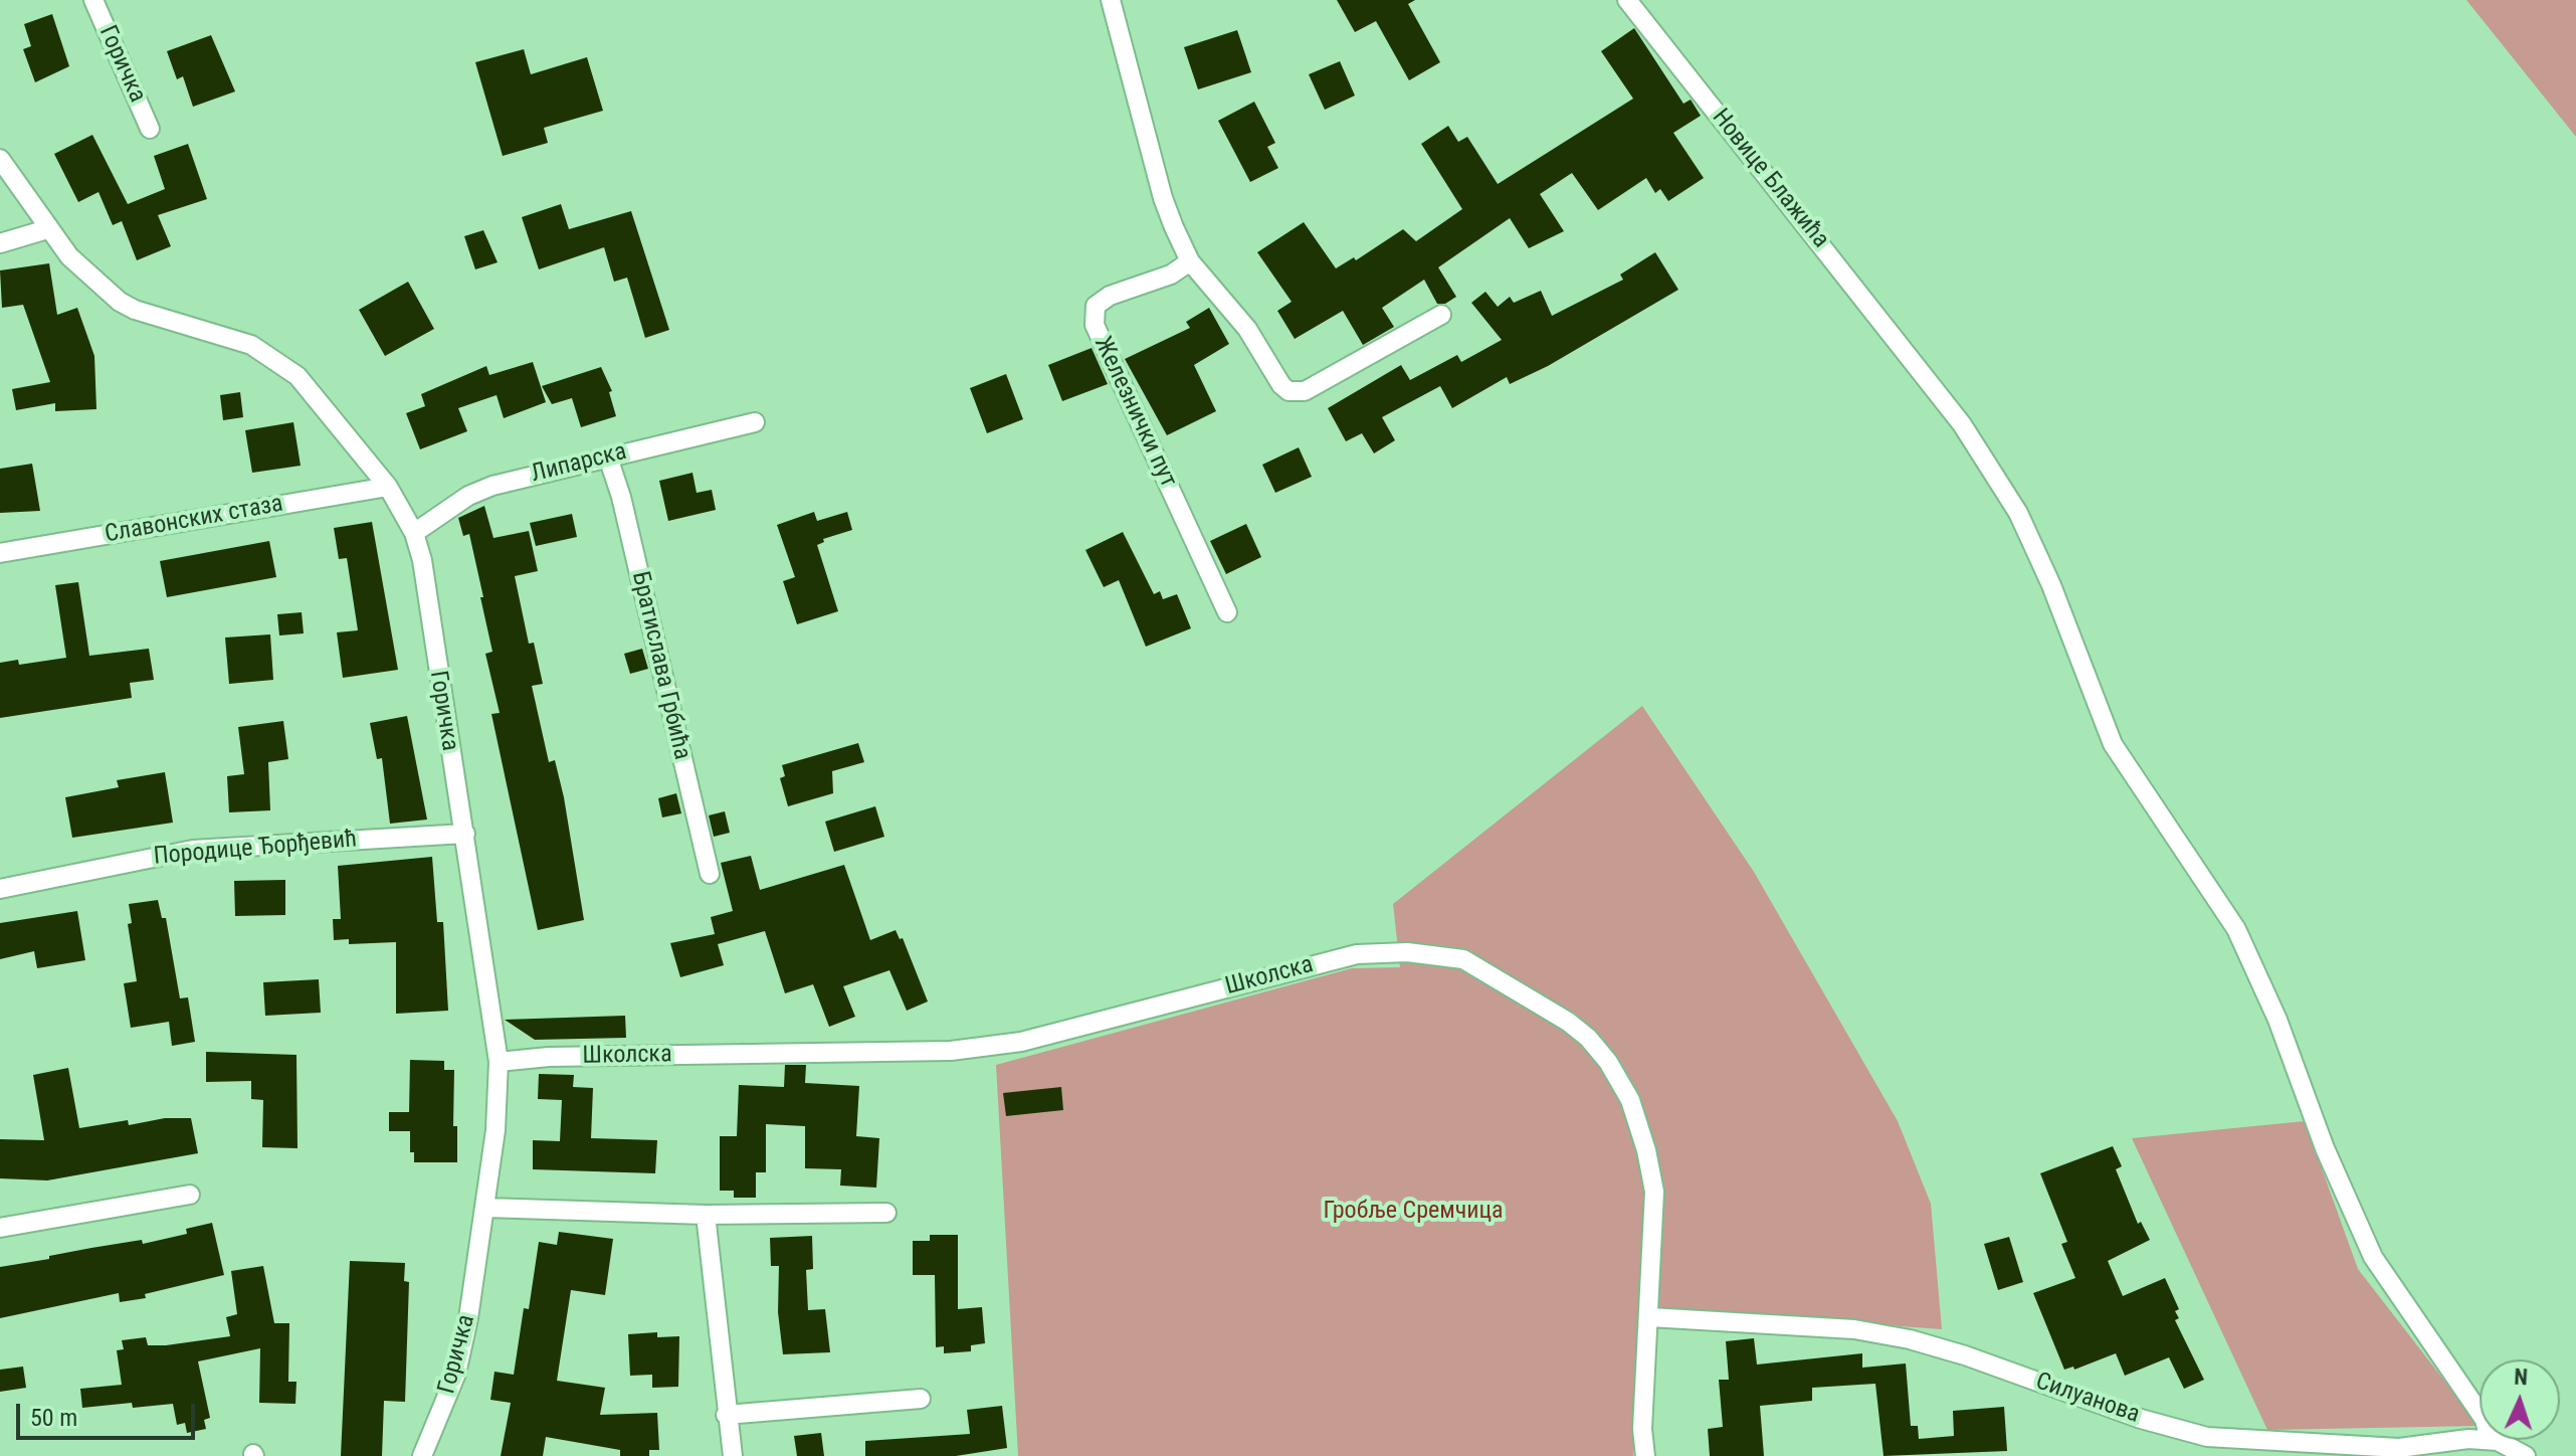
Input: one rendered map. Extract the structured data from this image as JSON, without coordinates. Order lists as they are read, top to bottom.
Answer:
{
  "streets": {
    "street": [
      "Горичка",
      "Новице Блажића",
      "Железнички пут",
      "Липарска",
      "Славонских стаза",
      "Братислава Грбића",
      "Породице Ђорђевић",
      "Школска",
      "Силуанова"
    ]
  },
  "crossings": [
    ["Горичка", "Липарска"],
    ["Горичка", "Славонских стаза"],
    ["Горичка", "Породице Ђорђевић"],
    ["Горичка", "Школска"],
    ["Липарска", "Братислава Грбића"],
    ["Школска", "Силуанова"]
  ],
  "parks": ["Гробље Сремчица"],
  "scale_bar": "50 m",
  "north": "top"
}
